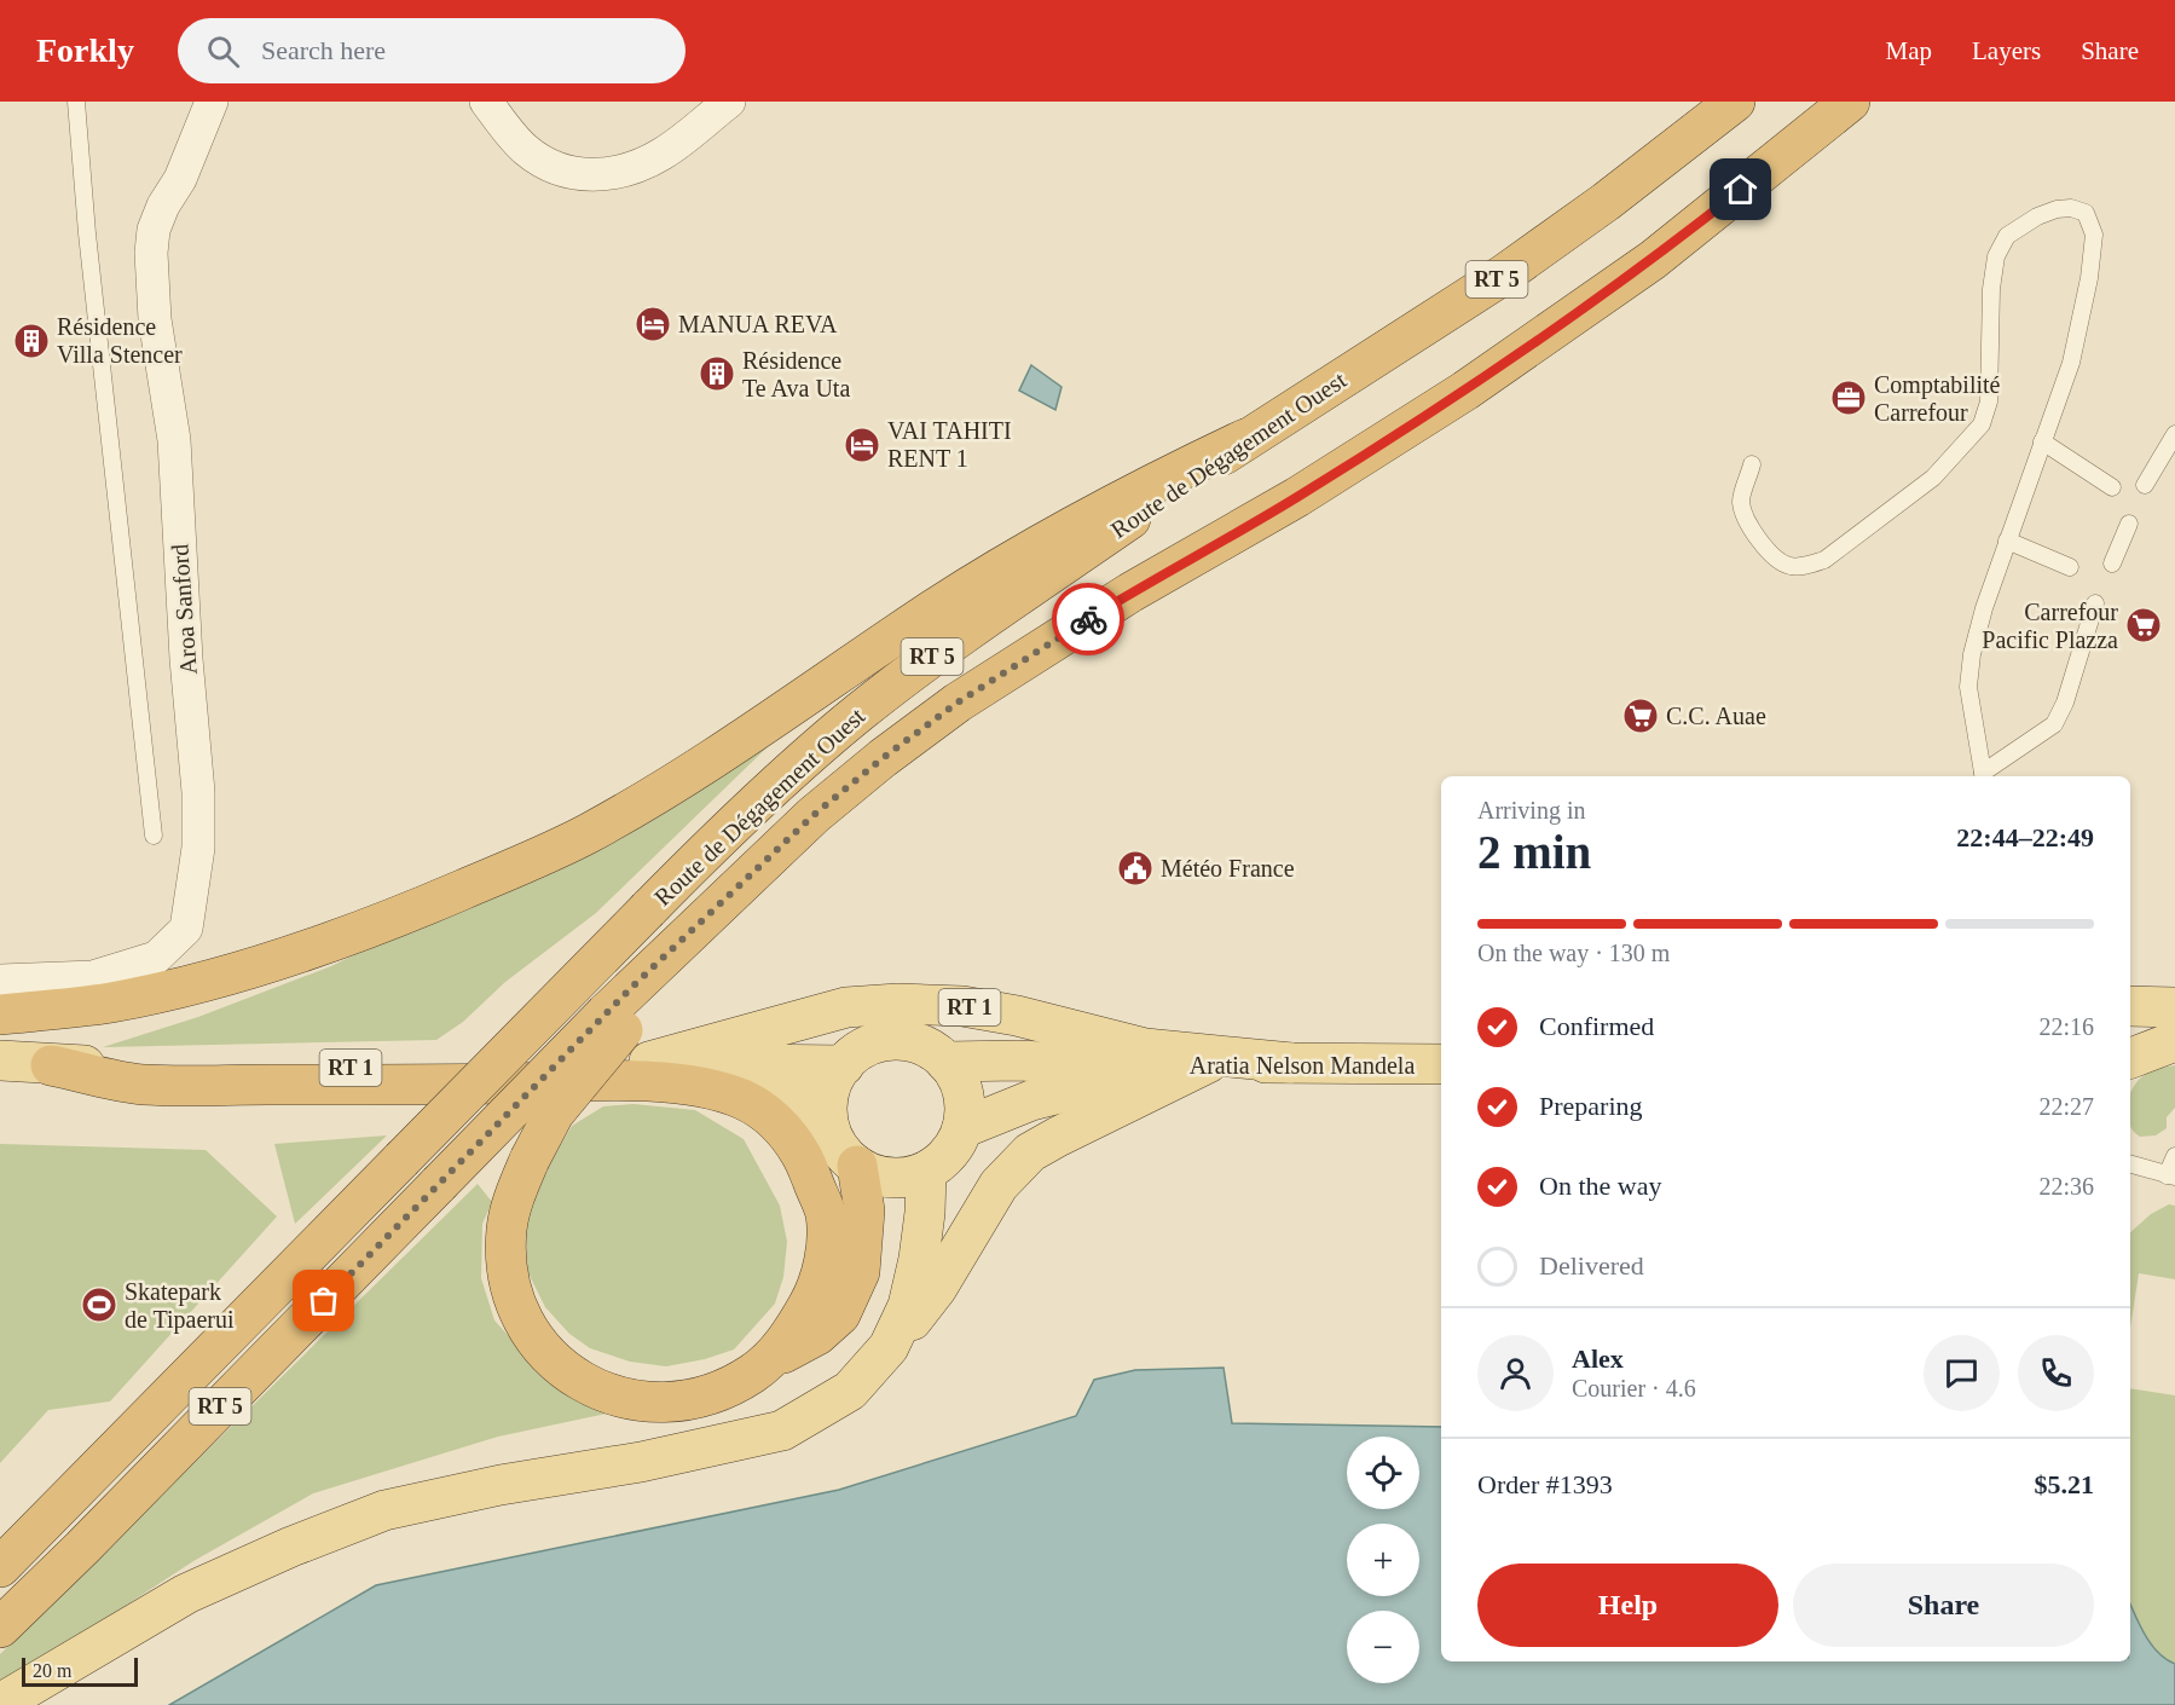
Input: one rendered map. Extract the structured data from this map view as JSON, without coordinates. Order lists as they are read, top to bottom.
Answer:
{
  "streets": {
    "highway": ["RT 5", "Route de Dégagement Ouest"],
    "main road": ["RT 1", "Aratia Nelson Mandela"],
    "street": ["Aroa Sanford"]
  },
  "crossings": [
    ["RT 5", "Route de Dégagement Ouest"],
    ["RT 1", "Aratia Nelson Mandela"]
  ],
  "places": {
    "hotel": ["MANUA REVA", "VAI TAHITI RENT 1"],
    "building": ["Résidence Villa Stencer", "Résidence Te Ava Uta"],
    "office": ["Comptabilité Carrefour"],
    "supermarket": ["Carrefour Pacific Plazza", "C.C. Auae"],
    "public building": ["Météo France"],
    "sports": ["Skatepark de Tipaerui"]
  },
  "scale_bar": "20 m",
  "page": {
    "header": "Forkly",
    "search": "Search here",
    "nav": ["Map", "Layers", "Share"],
    "heading": ["2 min", "Arriving in", "22:44–22:49"],
    "panel": [
      "Alex",
      "Courier · 4.6",
      "Order #1393",
      "$5.21"
    ],
    "bar": "On the way · 130 m",
    "list": [
      ["Confirmed", "22:16"],
      ["Preparing", "22:27"],
      ["On the way", "22:36"],
      "Delivered"
    ],
    "map_buttons": ["+", "−"],
    "buttons": ["Help", "Share"],
    "scale": "20 m"
  }
}
